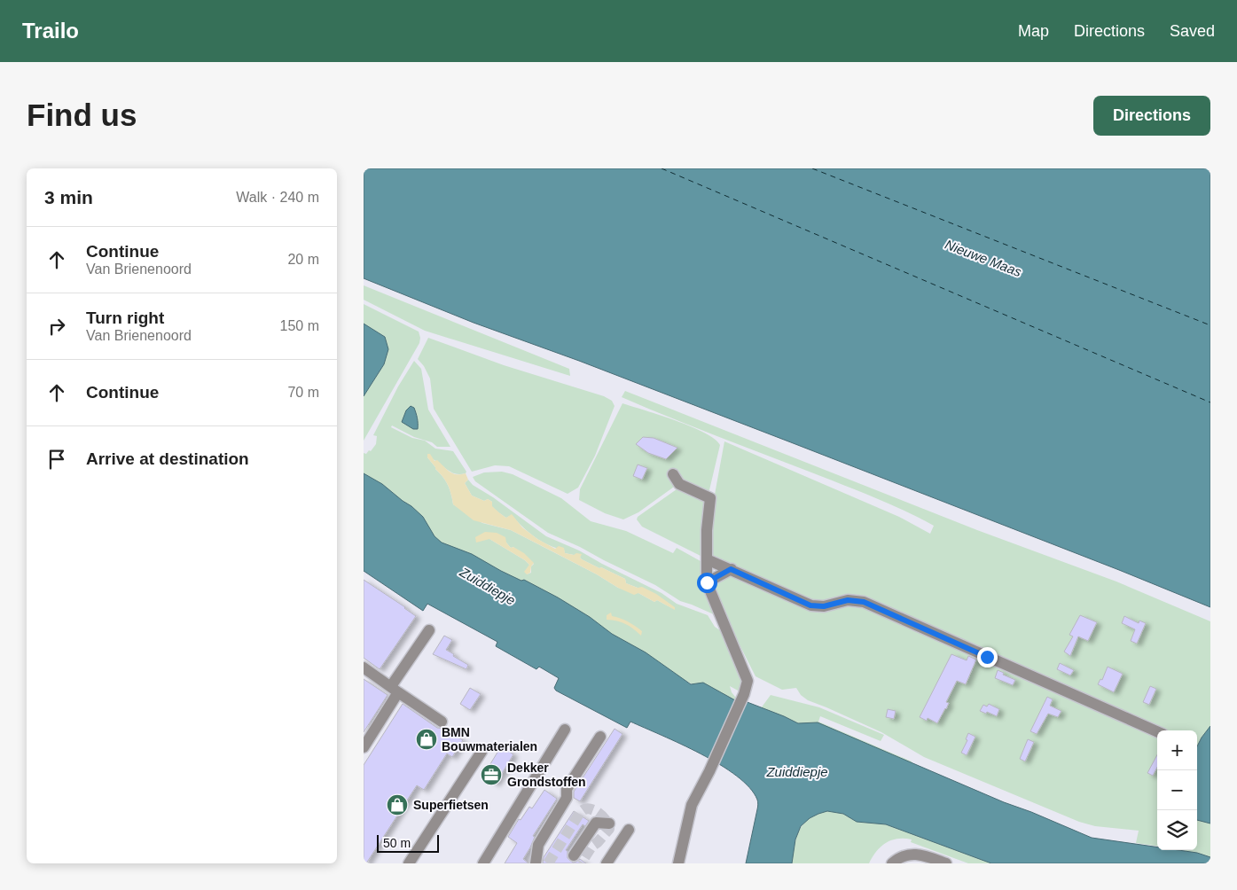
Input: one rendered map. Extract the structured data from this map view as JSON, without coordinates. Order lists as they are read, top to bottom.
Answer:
{
  "water": ["Nieuwe Maas", "Zuiddiepje"],
  "places": {
    "shop": ["BMN Bouwmaterialen", "Superfietsen"],
    "office": ["Dekker Grondstoffen"]
  },
  "scale_bar": "50 m",
  "page": {
    "header": "Trailo",
    "nav": ["Map", "Directions", "Saved"],
    "buttons": "Directions",
    "title": "Find us",
    "heading": ["3 min", "Walk · 240 m"],
    "list": [
      ["Continue", "Van Brienenoord", "20 m"],
      ["Turn right", "Van Brienenoord", "150 m"],
      ["Continue", "70 m"],
      "Arrive at destination"
    ],
    "map_buttons": ["+", "−"],
    "scale": "50 m"
  }
}
